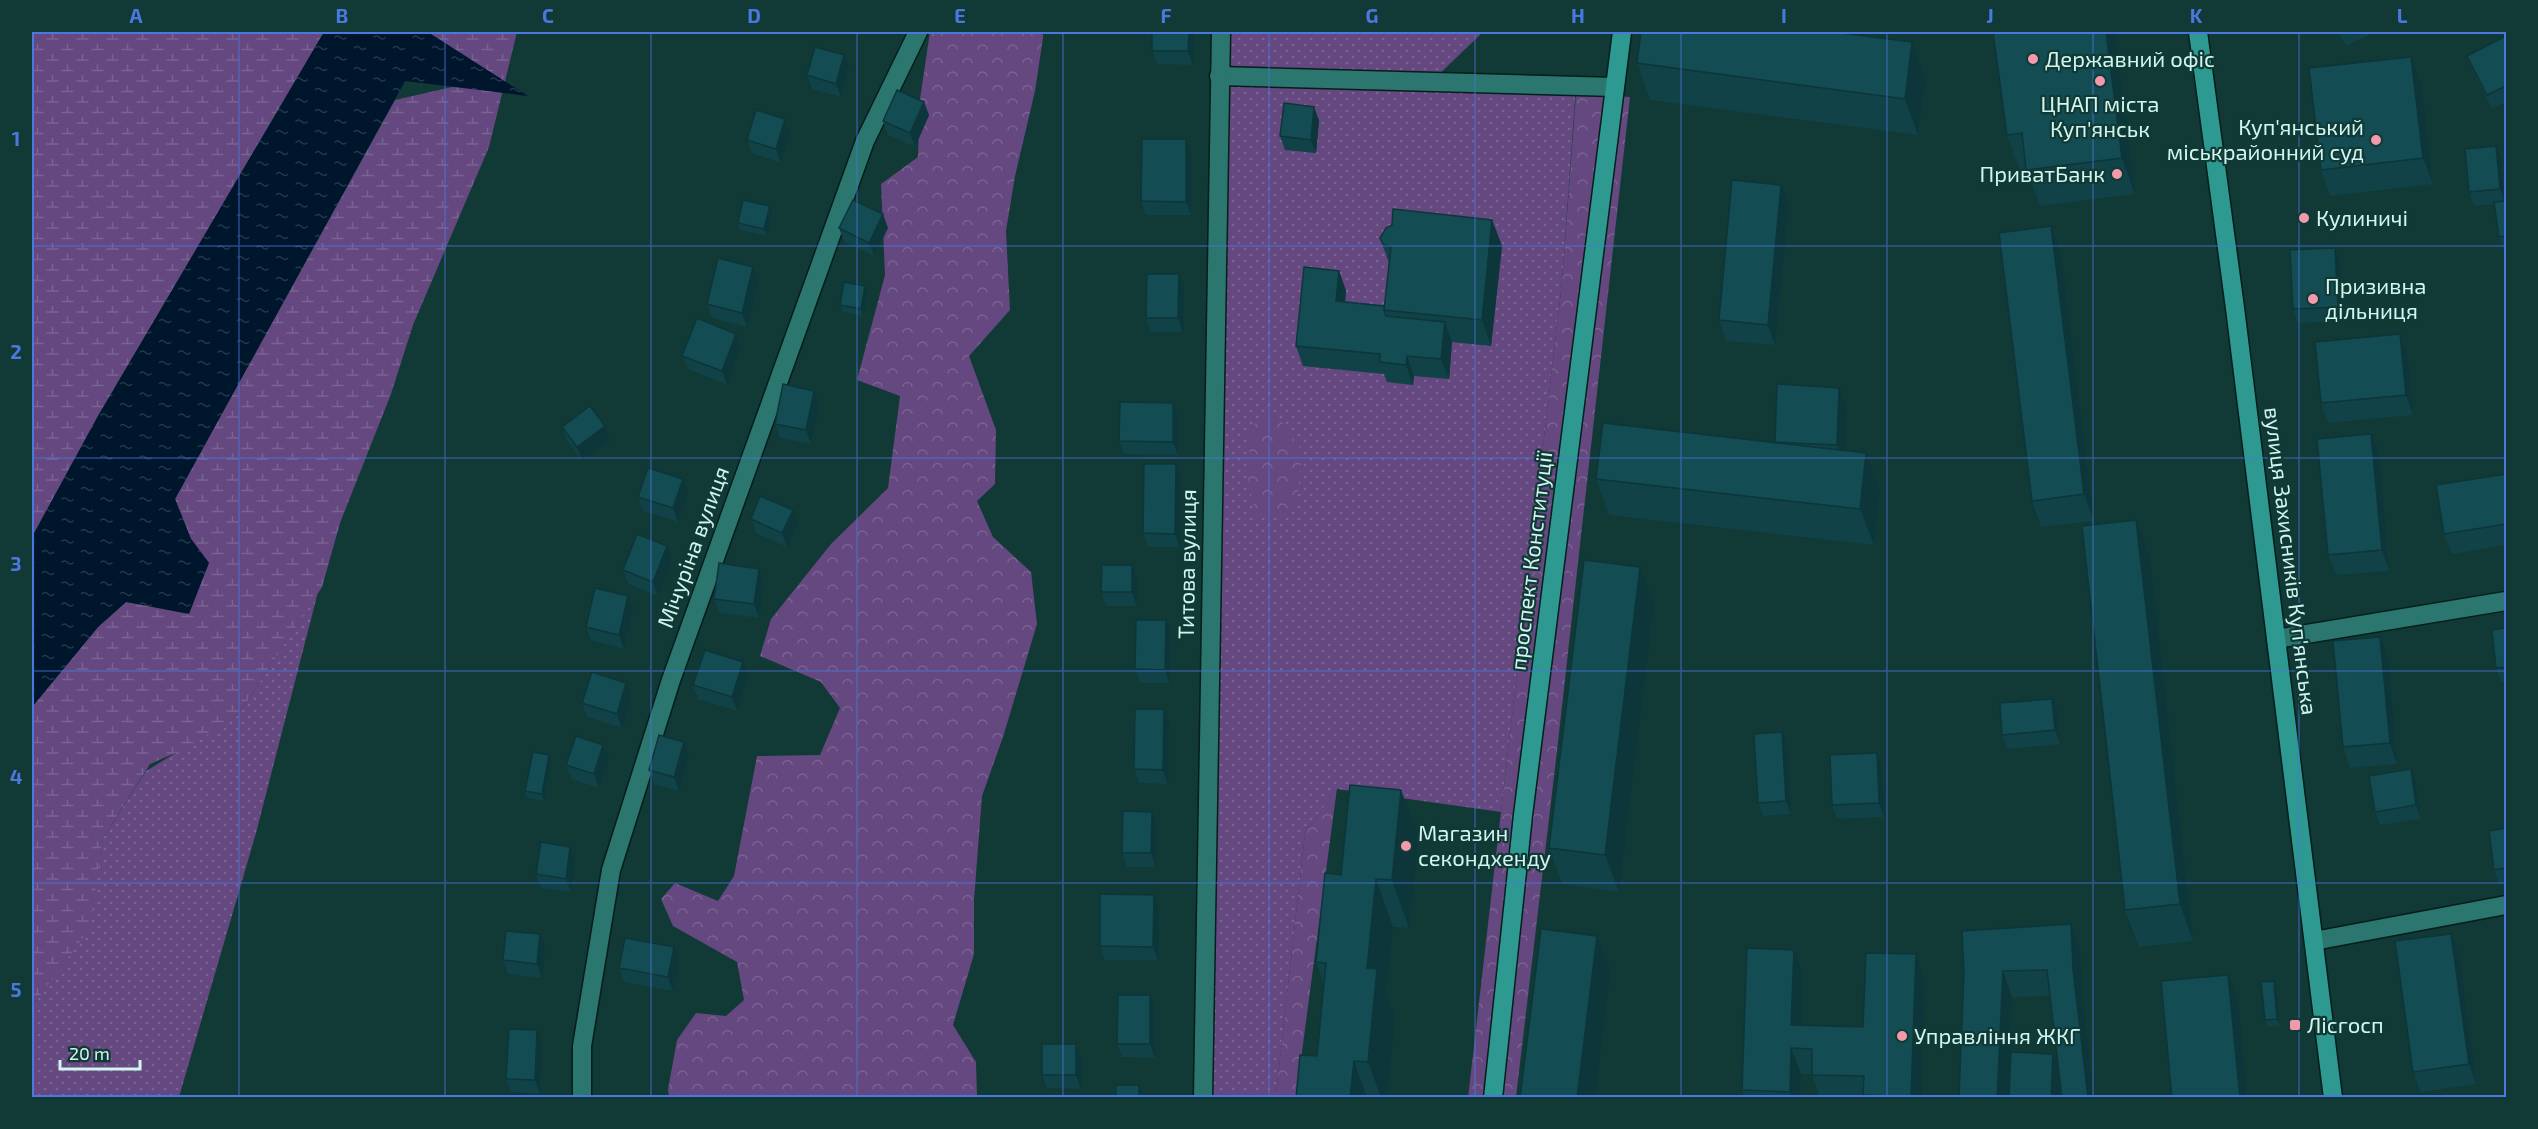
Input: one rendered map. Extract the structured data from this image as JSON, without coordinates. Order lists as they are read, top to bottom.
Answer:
{
  "streets": {
    "main road": ["проспект Конституції", "вулиця Захисників Куп'янська"],
    "street": ["Мічуріна вулиця", "Титова вулиця"]
  },
  "places": {
    "other": [
      "Державний офіс",
      "ЦНАП міста Куп'янськ",
      "Куп'янський міськрайонний суд",
      "ПриватБанк",
      "Кулиничі",
      "Призивна дільниця",
      "Магазин секондхенду",
      "Управління ЖКГ"
    ],
    "transit": ["Лісгосп"]
  },
  "scale_bar": "20 m",
  "grid": {
    "columns": [
      "A",
      "B",
      "C",
      "D",
      "E",
      "F",
      "G",
      "H",
      "I",
      "J",
      "K",
      "L"
    ],
    "rows": [
      "1",
      "2",
      "3",
      "4",
      "5"
    ]
  }
}
